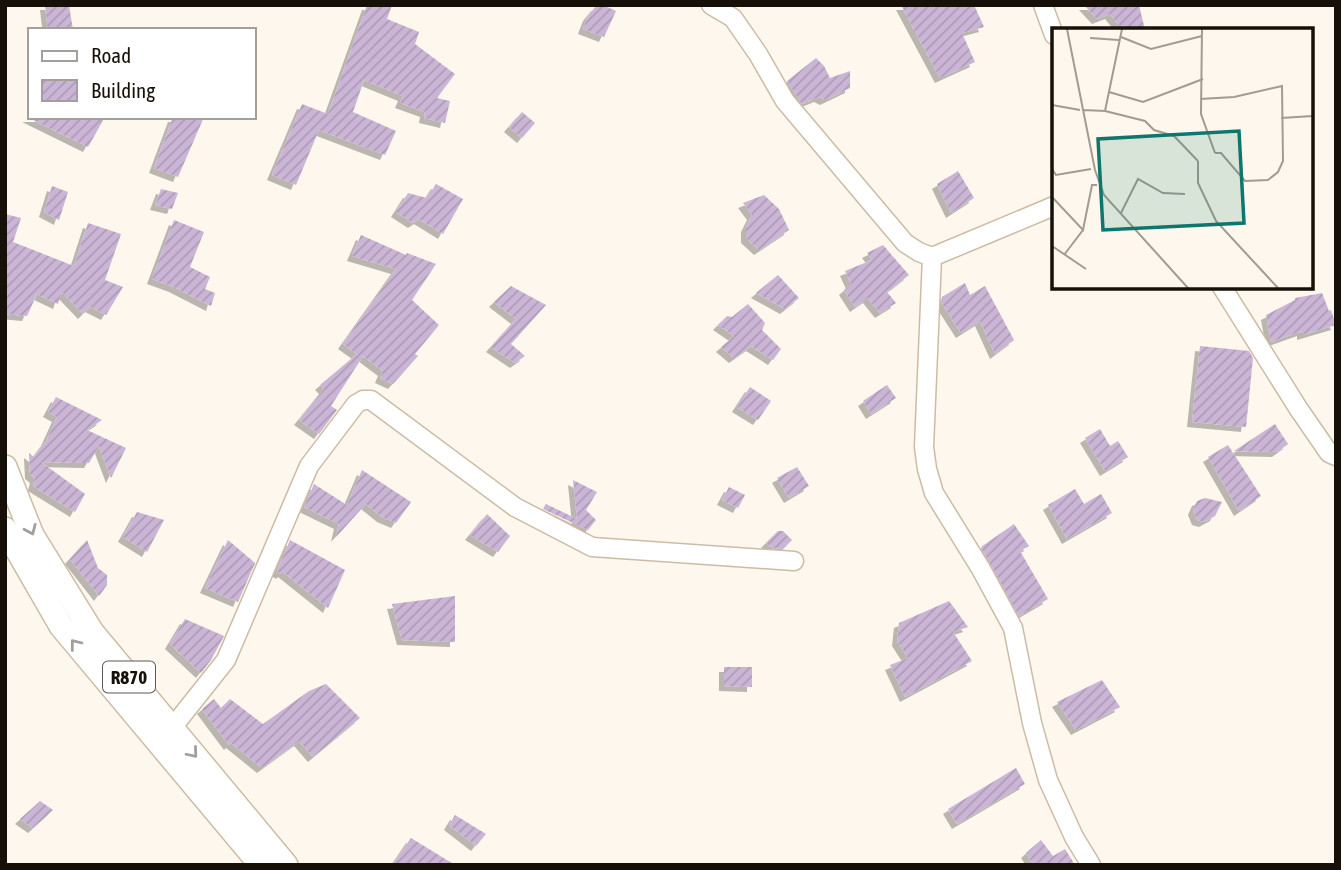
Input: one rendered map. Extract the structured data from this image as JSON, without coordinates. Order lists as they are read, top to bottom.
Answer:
{
  "streets": {
    "main road": ["R870"]
  },
  "legend": ["Road", "Building"]
}
